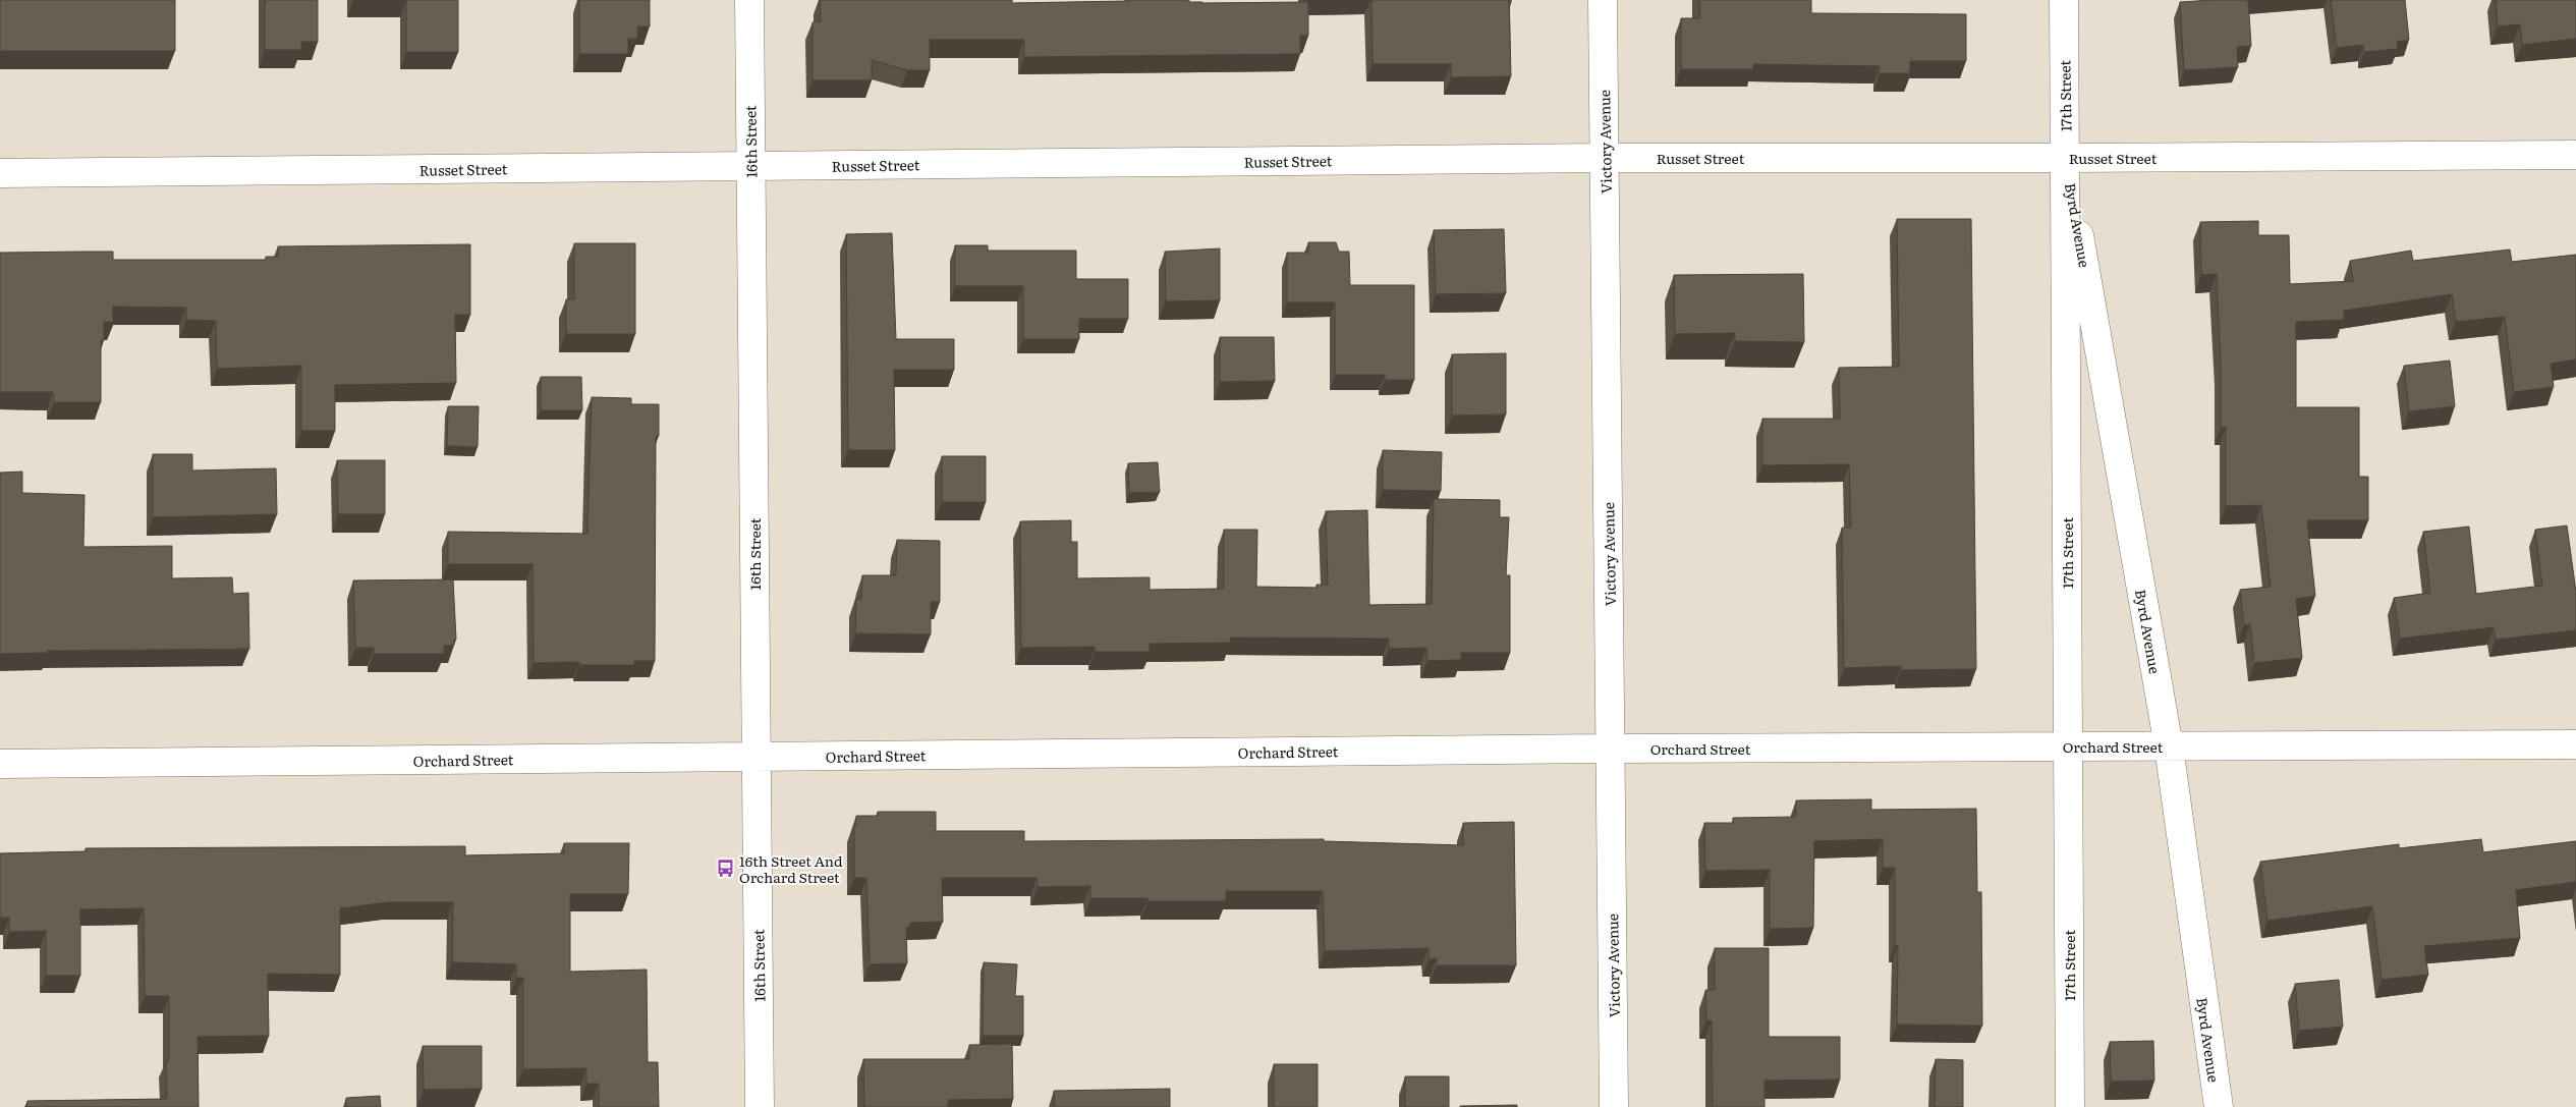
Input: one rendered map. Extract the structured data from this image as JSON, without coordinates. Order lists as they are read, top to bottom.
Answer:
{
  "streets": {
    "street": [
      "17th Street",
      "16th Street",
      "Victory Avenue",
      "Russet Street",
      "Byrd Avenue",
      "Orchard Street"
    ]
  },
  "crossings": [
    ["17th Street", "Russet Street"],
    ["17th Street", "Byrd Avenue"],
    ["17th Street", "Orchard Street"],
    ["16th Street", "Russet Street"],
    ["16th Street", "Orchard Street"],
    ["Victory Avenue", "Russet Street"],
    ["Victory Avenue", "Orchard Street"],
    ["Russet Street", "Byrd Avenue"],
    ["Byrd Avenue", "Orchard Street"]
  ],
  "places": {
    "bus stop": ["16th Street And Orchard Street"]
  }
}
